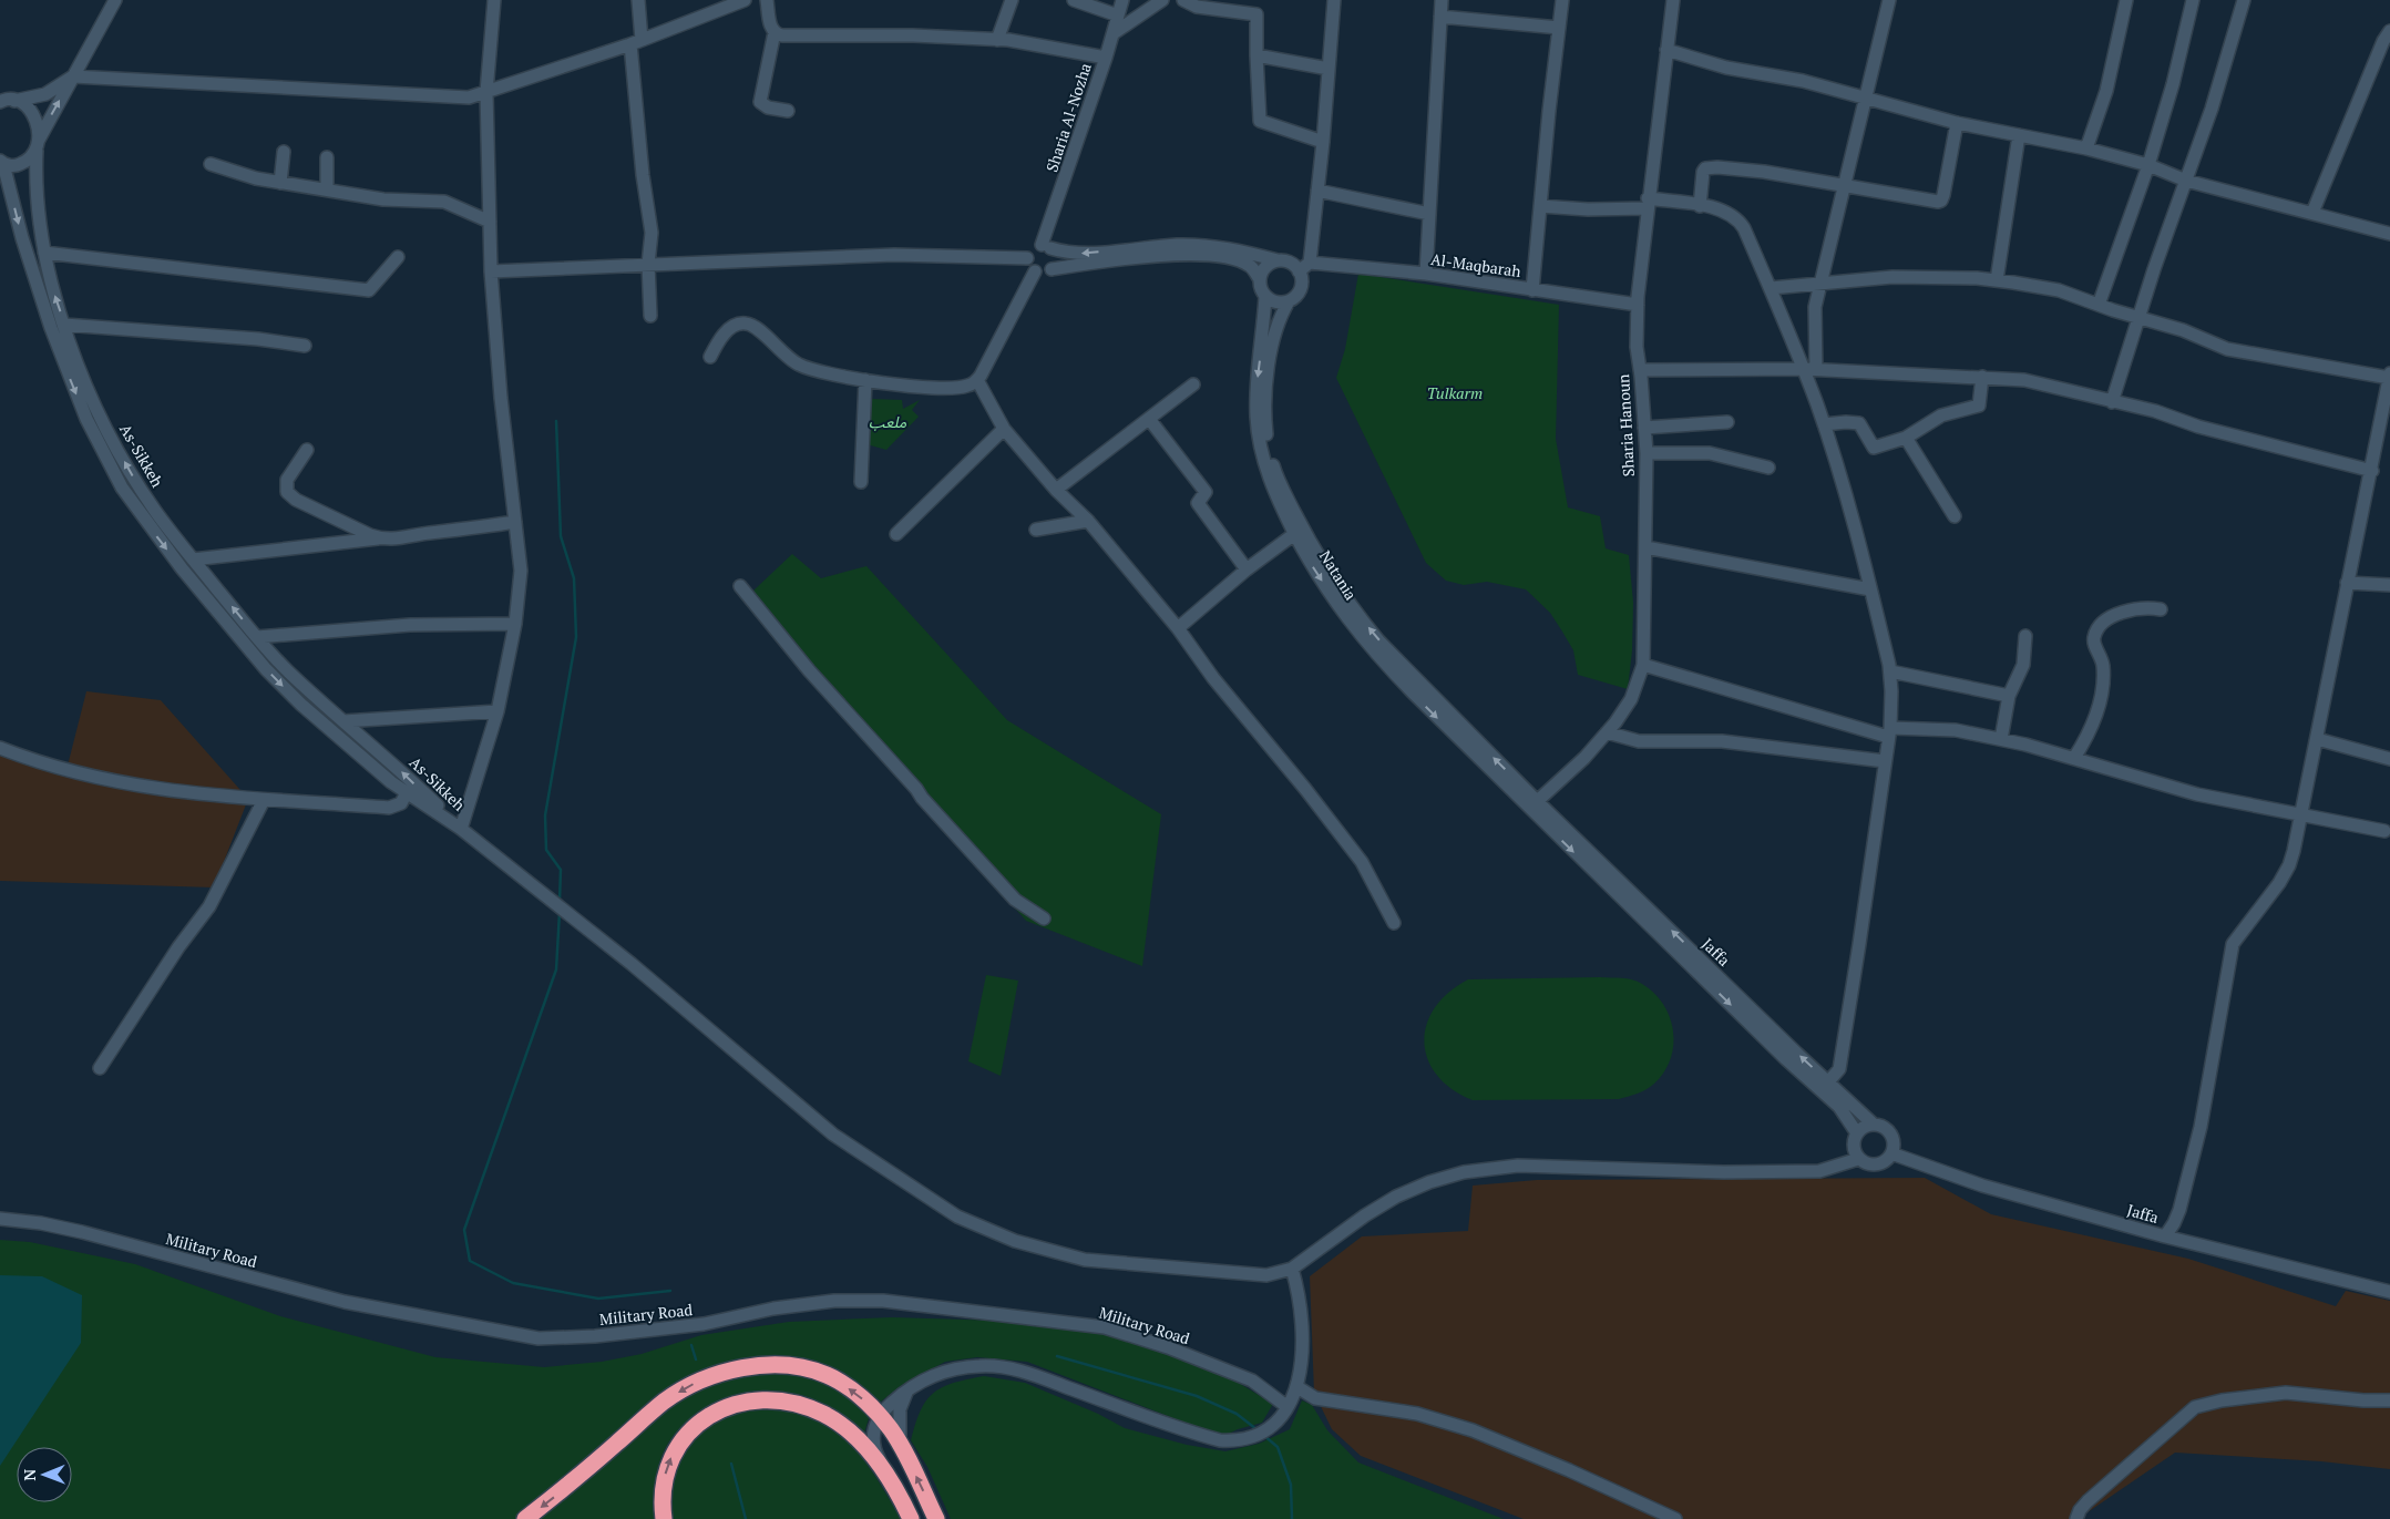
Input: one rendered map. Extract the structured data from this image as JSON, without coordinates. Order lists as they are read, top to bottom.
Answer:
{
  "streets": {
    "street": [
      "Sharia Al-Nozha",
      "Al-Maqbarah",
      "Sharia Hanoun",
      "As-Sikkeh",
      "Natania",
      "Jaffa",
      "Military Road"
    ]
  },
  "crossings": [
    ["Al-Maqbarah", "Sharia Hanoun"],
    ["Sharia Hanoun", "Natania"],
    ["Sharia Hanoun", "Jaffa"],
    ["Natania", "Jaffa"]
  ],
  "parks": ["Tulkarm", "ملعب"],
  "north": "left"
}
